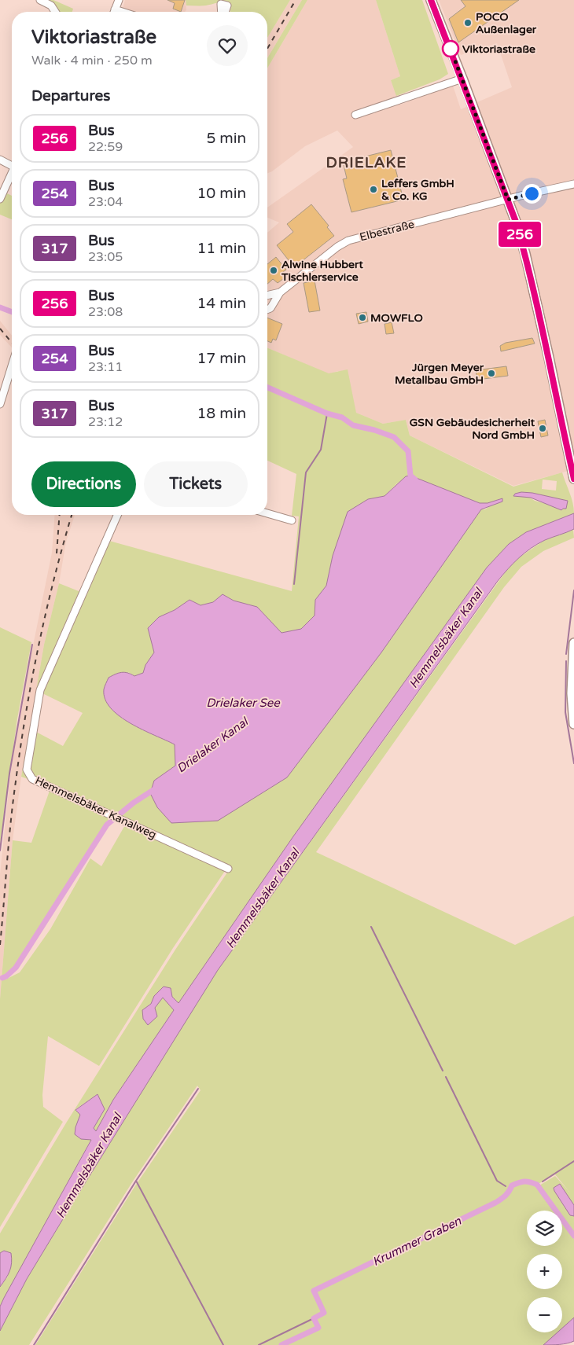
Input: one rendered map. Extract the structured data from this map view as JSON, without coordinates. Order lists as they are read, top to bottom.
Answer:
{
  "streets": {
    "street": ["Elbestraße", "Hemmelsbäker Kanalweg"]
  },
  "districts": ["DRIELAKE"],
  "water": [
    "Hemmelsbäker Kanal",
    "Drielaker See",
    "Drielaker Kanal",
    "Krummer Graben"
  ],
  "places": [
    "POCO Außenlager",
    "Viktoriastraße",
    "Leffers GmbH & Co. KG",
    "Alwine Hubbert Tischlerservice",
    "MOWFLO",
    "Jürgen Meyer Metallbau GmbH",
    "GSN Gebäudesicherheit Nord GmbH"
  ],
  "lines": ["bus line 256"],
  "page": {
    "on_map": "256",
    "heading": [
      ["Viktoriastraße", "Walk · 4 min · 250 m"],
      "Departures"
    ],
    "list": [
      {
        "mark": "256",
        "name": "Bus",
        "note": "22:59",
        "value": "5 min"
      },
      {
        "mark": "254",
        "name": "Bus",
        "note": "23:04",
        "value": "10 min"
      },
      {
        "mark": "317",
        "name": "Bus",
        "note": "23:05",
        "value": "11 min"
      },
      {
        "mark": "256",
        "name": "Bus",
        "note": "23:08",
        "value": "14 min"
      },
      {
        "mark": "254",
        "name": "Bus",
        "note": "23:11",
        "value": "17 min"
      },
      {
        "mark": "317",
        "name": "Bus",
        "note": "23:12",
        "value": "18 min"
      }
    ],
    "buttons": ["Directions", "Tickets"],
    "map_buttons": ["+", "−"]
  }
}
